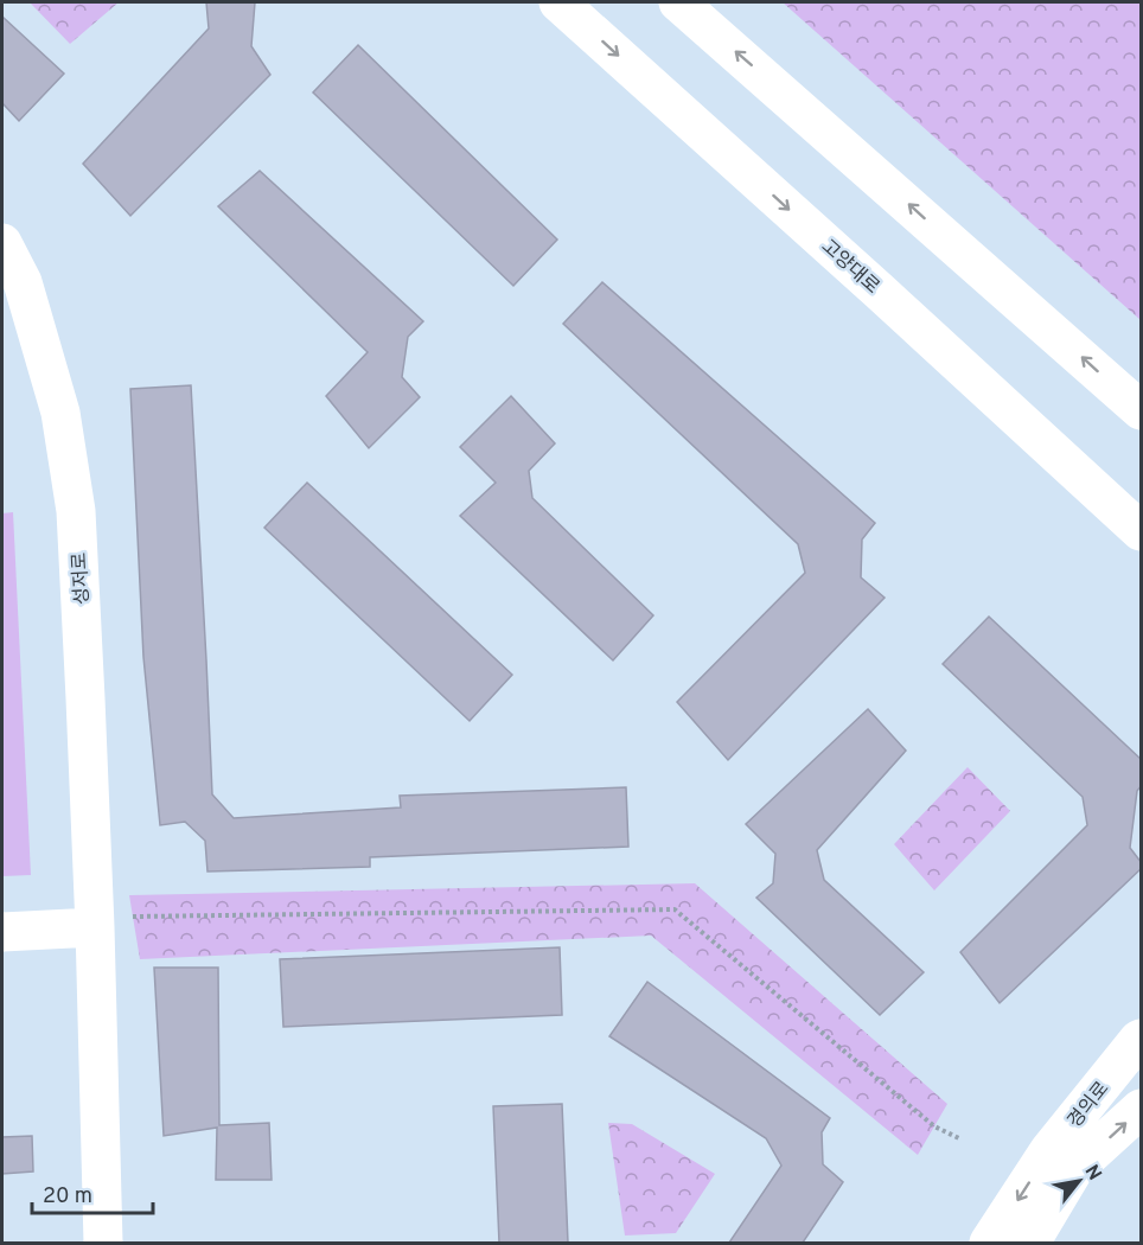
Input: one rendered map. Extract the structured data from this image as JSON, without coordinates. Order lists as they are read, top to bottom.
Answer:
{
  "streets": {
    "main road": ["고양대로", "성저로", "경의로"]
  },
  "scale_bar": "20 m",
  "north": "top right"
}
